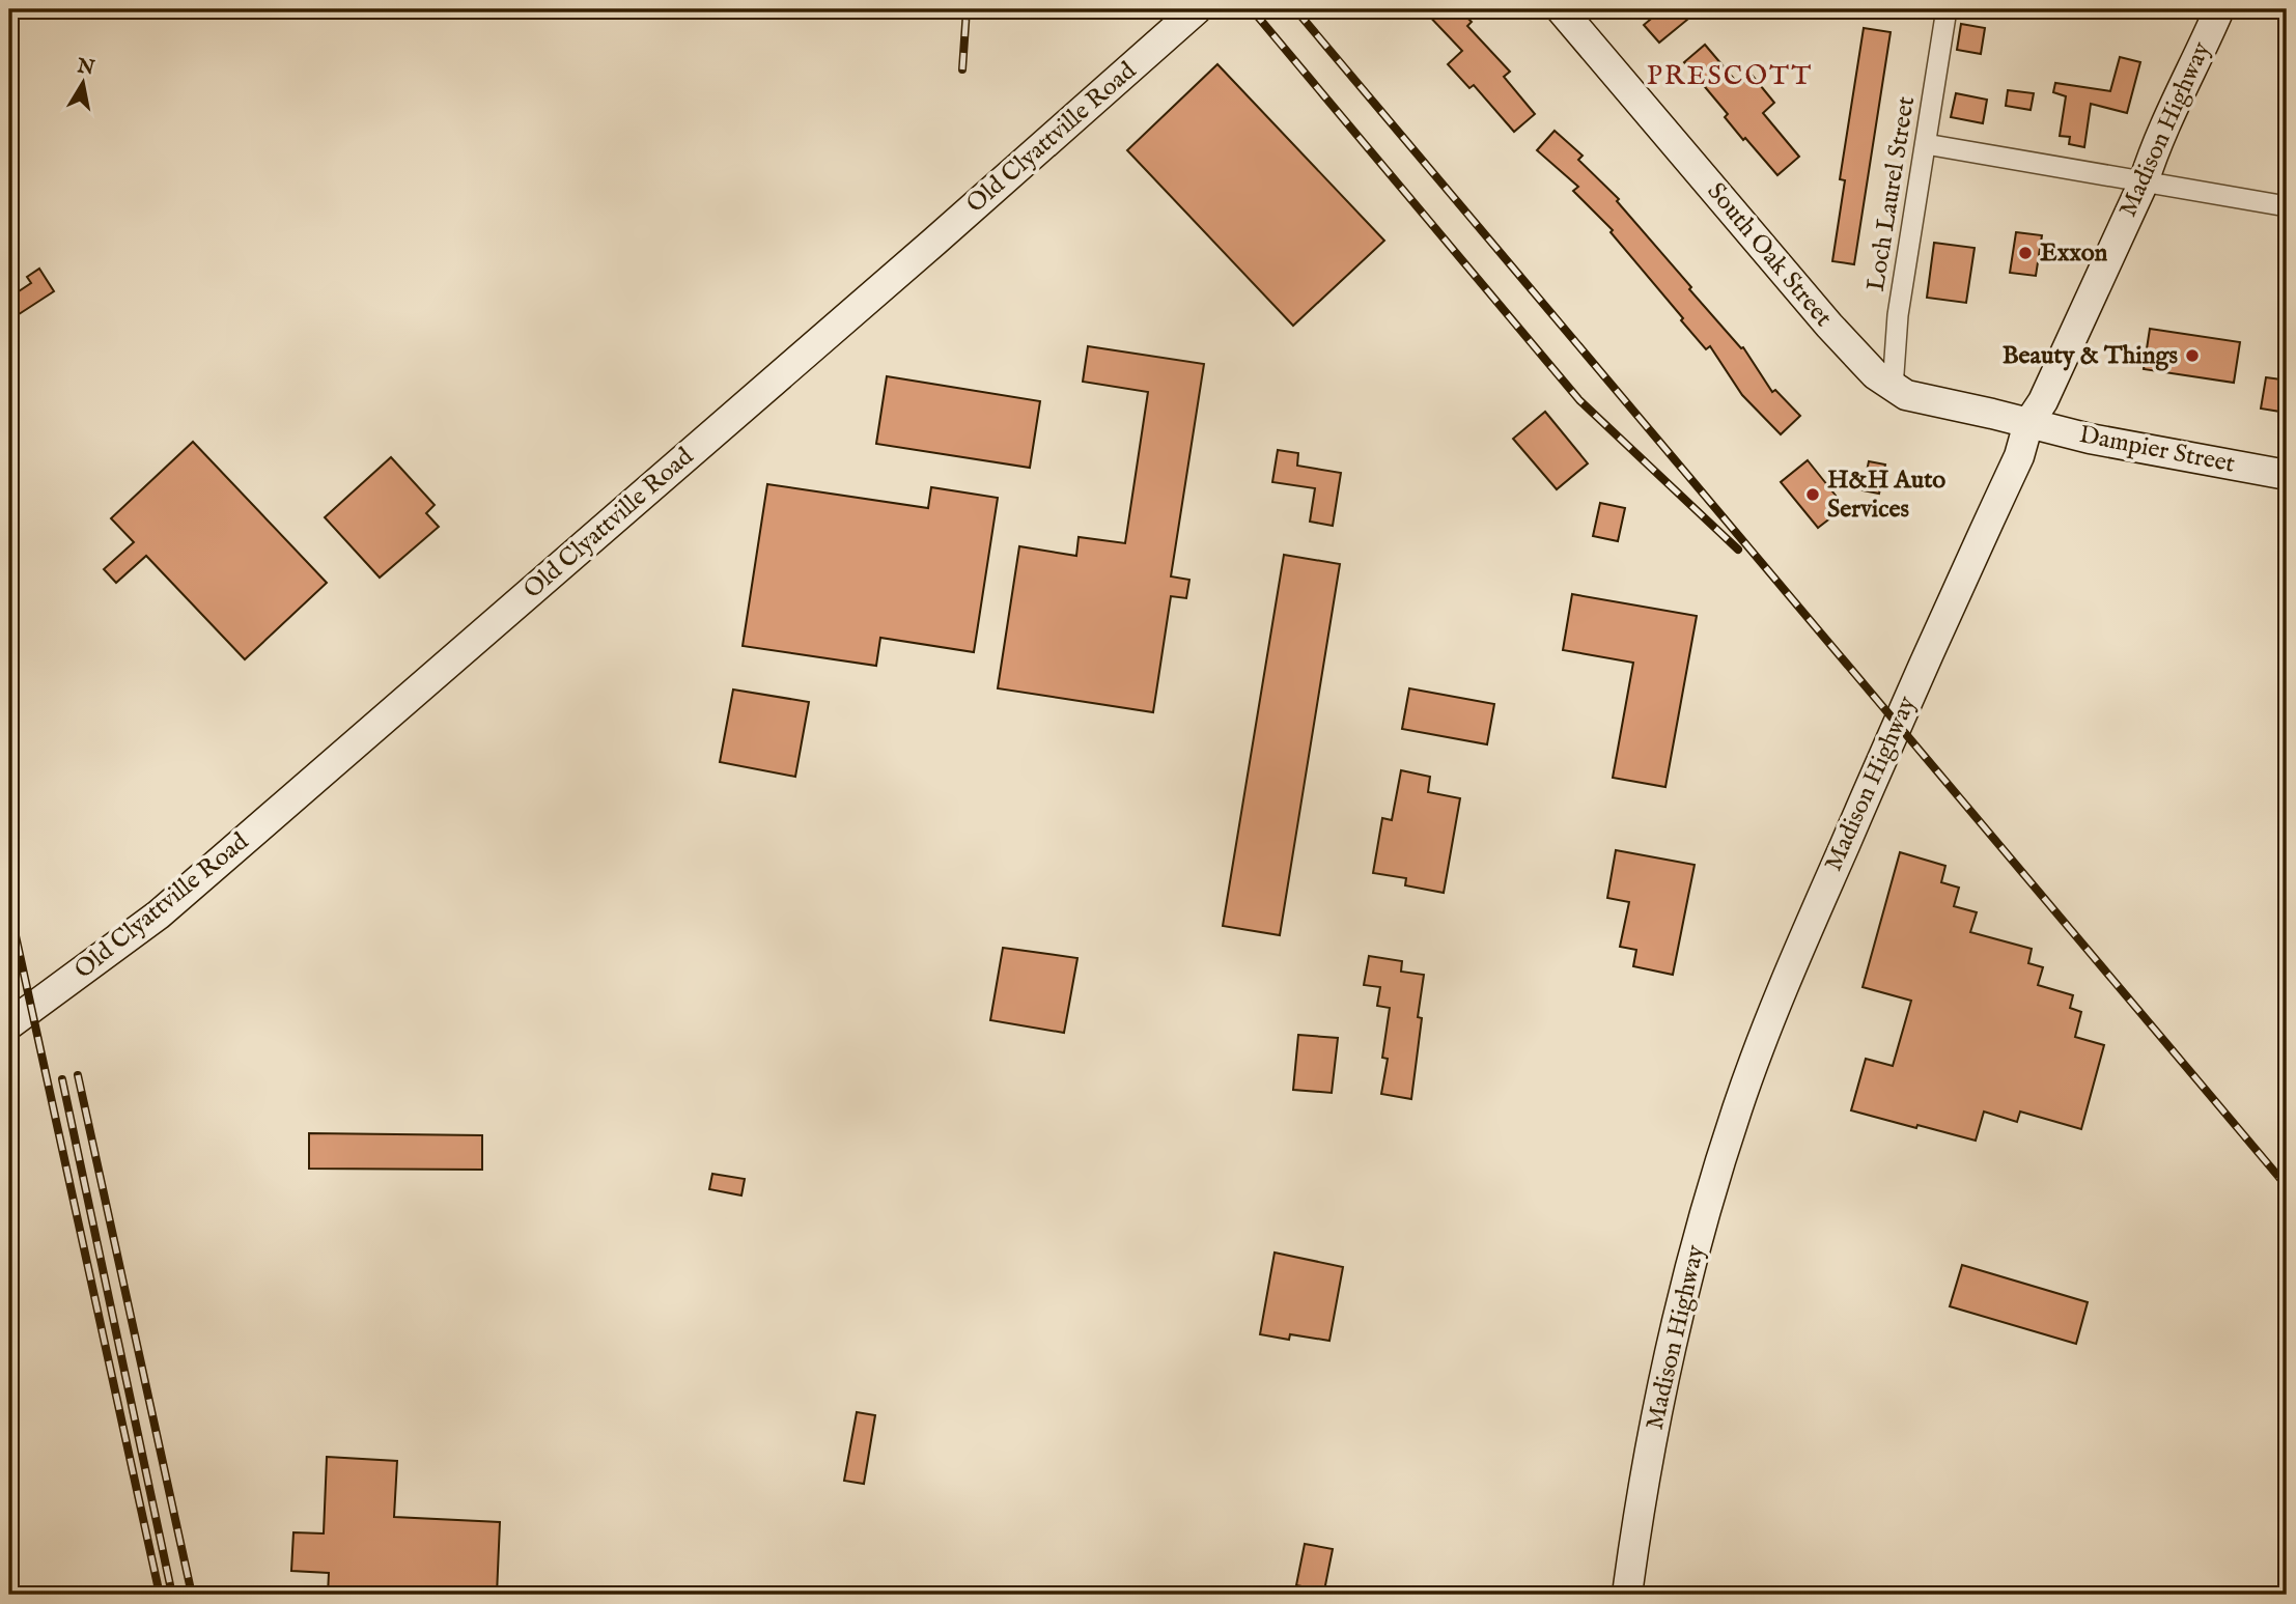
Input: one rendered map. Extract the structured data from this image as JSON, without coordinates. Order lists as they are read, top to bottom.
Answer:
{
  "streets": {
    "main road": [
      "Madison Highway",
      "Old Clyattville Road",
      "South Oak Street",
      "Dampier Street"
    ],
    "street": ["Loch Laurel Street"]
  },
  "crossings": [
    ["Madison Highway", "South Oak Street"],
    ["Madison Highway", "Dampier Street"],
    ["Loch Laurel Street", "South Oak Street"],
    ["South Oak Street", "Dampier Street"]
  ],
  "districts": ["PRESCOTT"],
  "places": ["Exxon", "Beauty & Things", "H&H Auto Services"],
  "north": "top"
}
